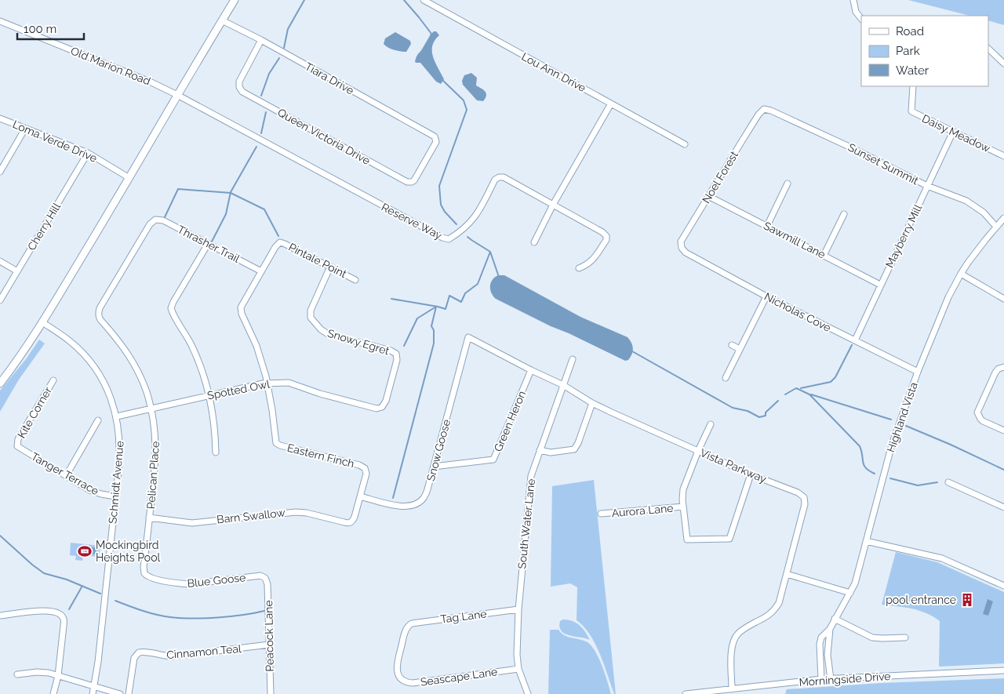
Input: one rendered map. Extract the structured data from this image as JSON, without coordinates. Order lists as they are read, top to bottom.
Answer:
{
  "streets": {
    "street": [
      "Old Marion Road",
      "Lou Ann Drive",
      "Tiara Drive",
      "Daisy Meadow",
      "Queen Victoria Drive",
      "Loma Verde Drive",
      "Sunset Summit",
      "Noel Forest",
      "Reserve Way",
      "Cherry Hill",
      "Mayberry Mill",
      "Sawmill Lane",
      "Thrasher Trail",
      "Pintale Point",
      "Nicholas Cove",
      "Snowy Egret",
      "Spotted Owl",
      "Kite Corner",
      "Highland Vista",
      "Green Heron",
      "Snow Goose",
      "Eastern Finch",
      "Vista Parkway",
      "Tanger Terrace",
      "Pelican Place",
      "Schmidt Avenue",
      "Aurora Lane",
      "Barn Swallow",
      "South Water Lane",
      "Blue Goose",
      "Tag Lane",
      "Peacock Lane",
      "Cinnamon Teal",
      "Seascape Lane",
      "Morningside Drive"
    ]
  },
  "crossings": [
    ["Old Marion Road", "Reserve Way"],
    ["Tiara Drive", "Queen Victoria Drive"],
    ["Daisy Meadow", "Mayberry Mill"],
    ["Loma Verde Drive", "Cherry Hill"],
    ["Sunset Summit", "Noel Forest"],
    ["Sunset Summit", "Mayberry Mill"],
    ["Sunset Summit", "Highland Vista"],
    ["Noel Forest", "Sawmill Lane"],
    ["Noel Forest", "Nicholas Cove"],
    ["Mayberry Mill", "Sawmill Lane"],
    ["Mayberry Mill", "Nicholas Cove"],
    ["Thrasher Trail", "Pintale Point"],
    ["Thrasher Trail", "Pelican Place"],
    ["Pintale Point", "Snowy Egret"],
    ["Nicholas Cove", "Highland Vista"],
    ["Snowy Egret", "Spotted Owl"],
    ["Spotted Owl", "Eastern Finch"],
    ["Spotted Owl", "Pelican Place"],
    ["Spotted Owl", "Schmidt Avenue"],
    ["Kite Corner", "Tanger Terrace"],
    ["Highland Vista", "Morningside Drive"],
    ["Green Heron", "Snow Goose"],
    ["Green Heron", "Vista Parkway"],
    ["Snow Goose", "Eastern Finch"],
    ["Snow Goose", "Vista Parkway"],
    ["Snow Goose", "Barn Swallow"],
    ["Eastern Finch", "Barn Swallow"],
    ["Vista Parkway", "South Water Lane"],
    ["Vista Parkway", "Morningside Drive"],
    ["Tanger Terrace", "Schmidt Avenue"],
    ["Pelican Place", "Barn Swallow"],
    ["Pelican Place", "Blue Goose"],
    ["South Water Lane", "Tag Lane"],
    ["South Water Lane", "Seascape Lane"],
    ["Blue Goose", "Peacock Lane"],
    ["Tag Lane", "Seascape Lane"],
    ["Peacock Lane", "Cinnamon Teal"]
  ],
  "places": {
    "sports": ["Mockingbird Heights Pool"],
    "building": ["pool entrance"]
  },
  "legend": ["Road", "Park", "Water"],
  "scale_bar": "100 m"
}
